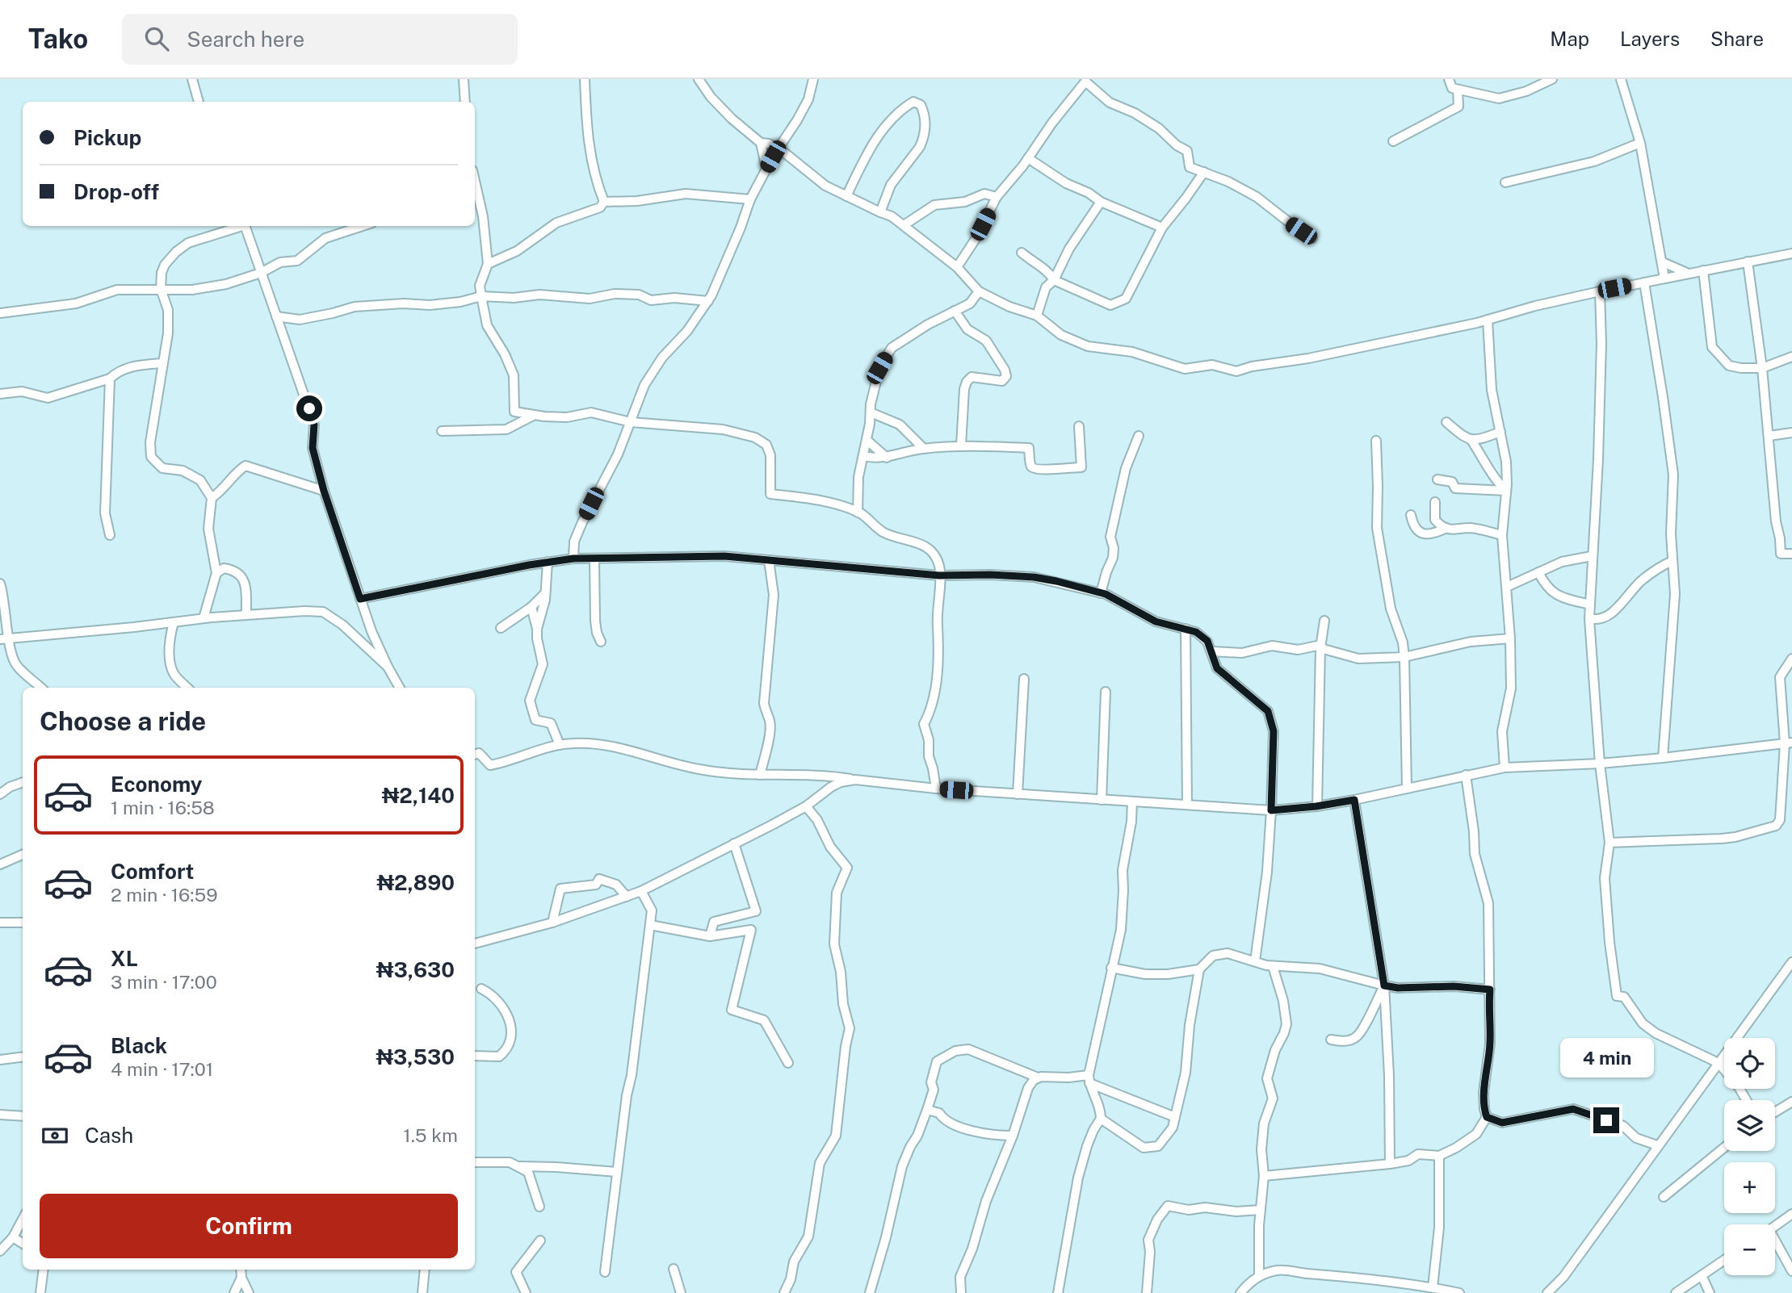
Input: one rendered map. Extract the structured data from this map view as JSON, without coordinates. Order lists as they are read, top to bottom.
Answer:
{
  "page": {
    "header": "Tako",
    "search": "Search here",
    "nav": ["Map", "Layers", "Share"],
    "banner": ["Pickup", "Drop-off"],
    "heading": "Choose a ride",
    "list": [
      {
        "name": "Economy",
        "note": "1 min · 16:58",
        "value": "₦2,140"
      },
      {
        "name": "Comfort",
        "note": "2 min · 16:59",
        "value": "₦2,890"
      },
      {
        "name": "XL",
        "note": "3 min · 17:00",
        "value": "₦3,630"
      },
      {
        "name": "Black",
        "note": "4 min · 17:01",
        "value": "₦3,530"
      }
    ],
    "map_buttons": ["+", "−"],
    "bubble": "4 min",
    "pay": ["Cash", "1.5 km"],
    "buttons": "Confirm"
  }
}
